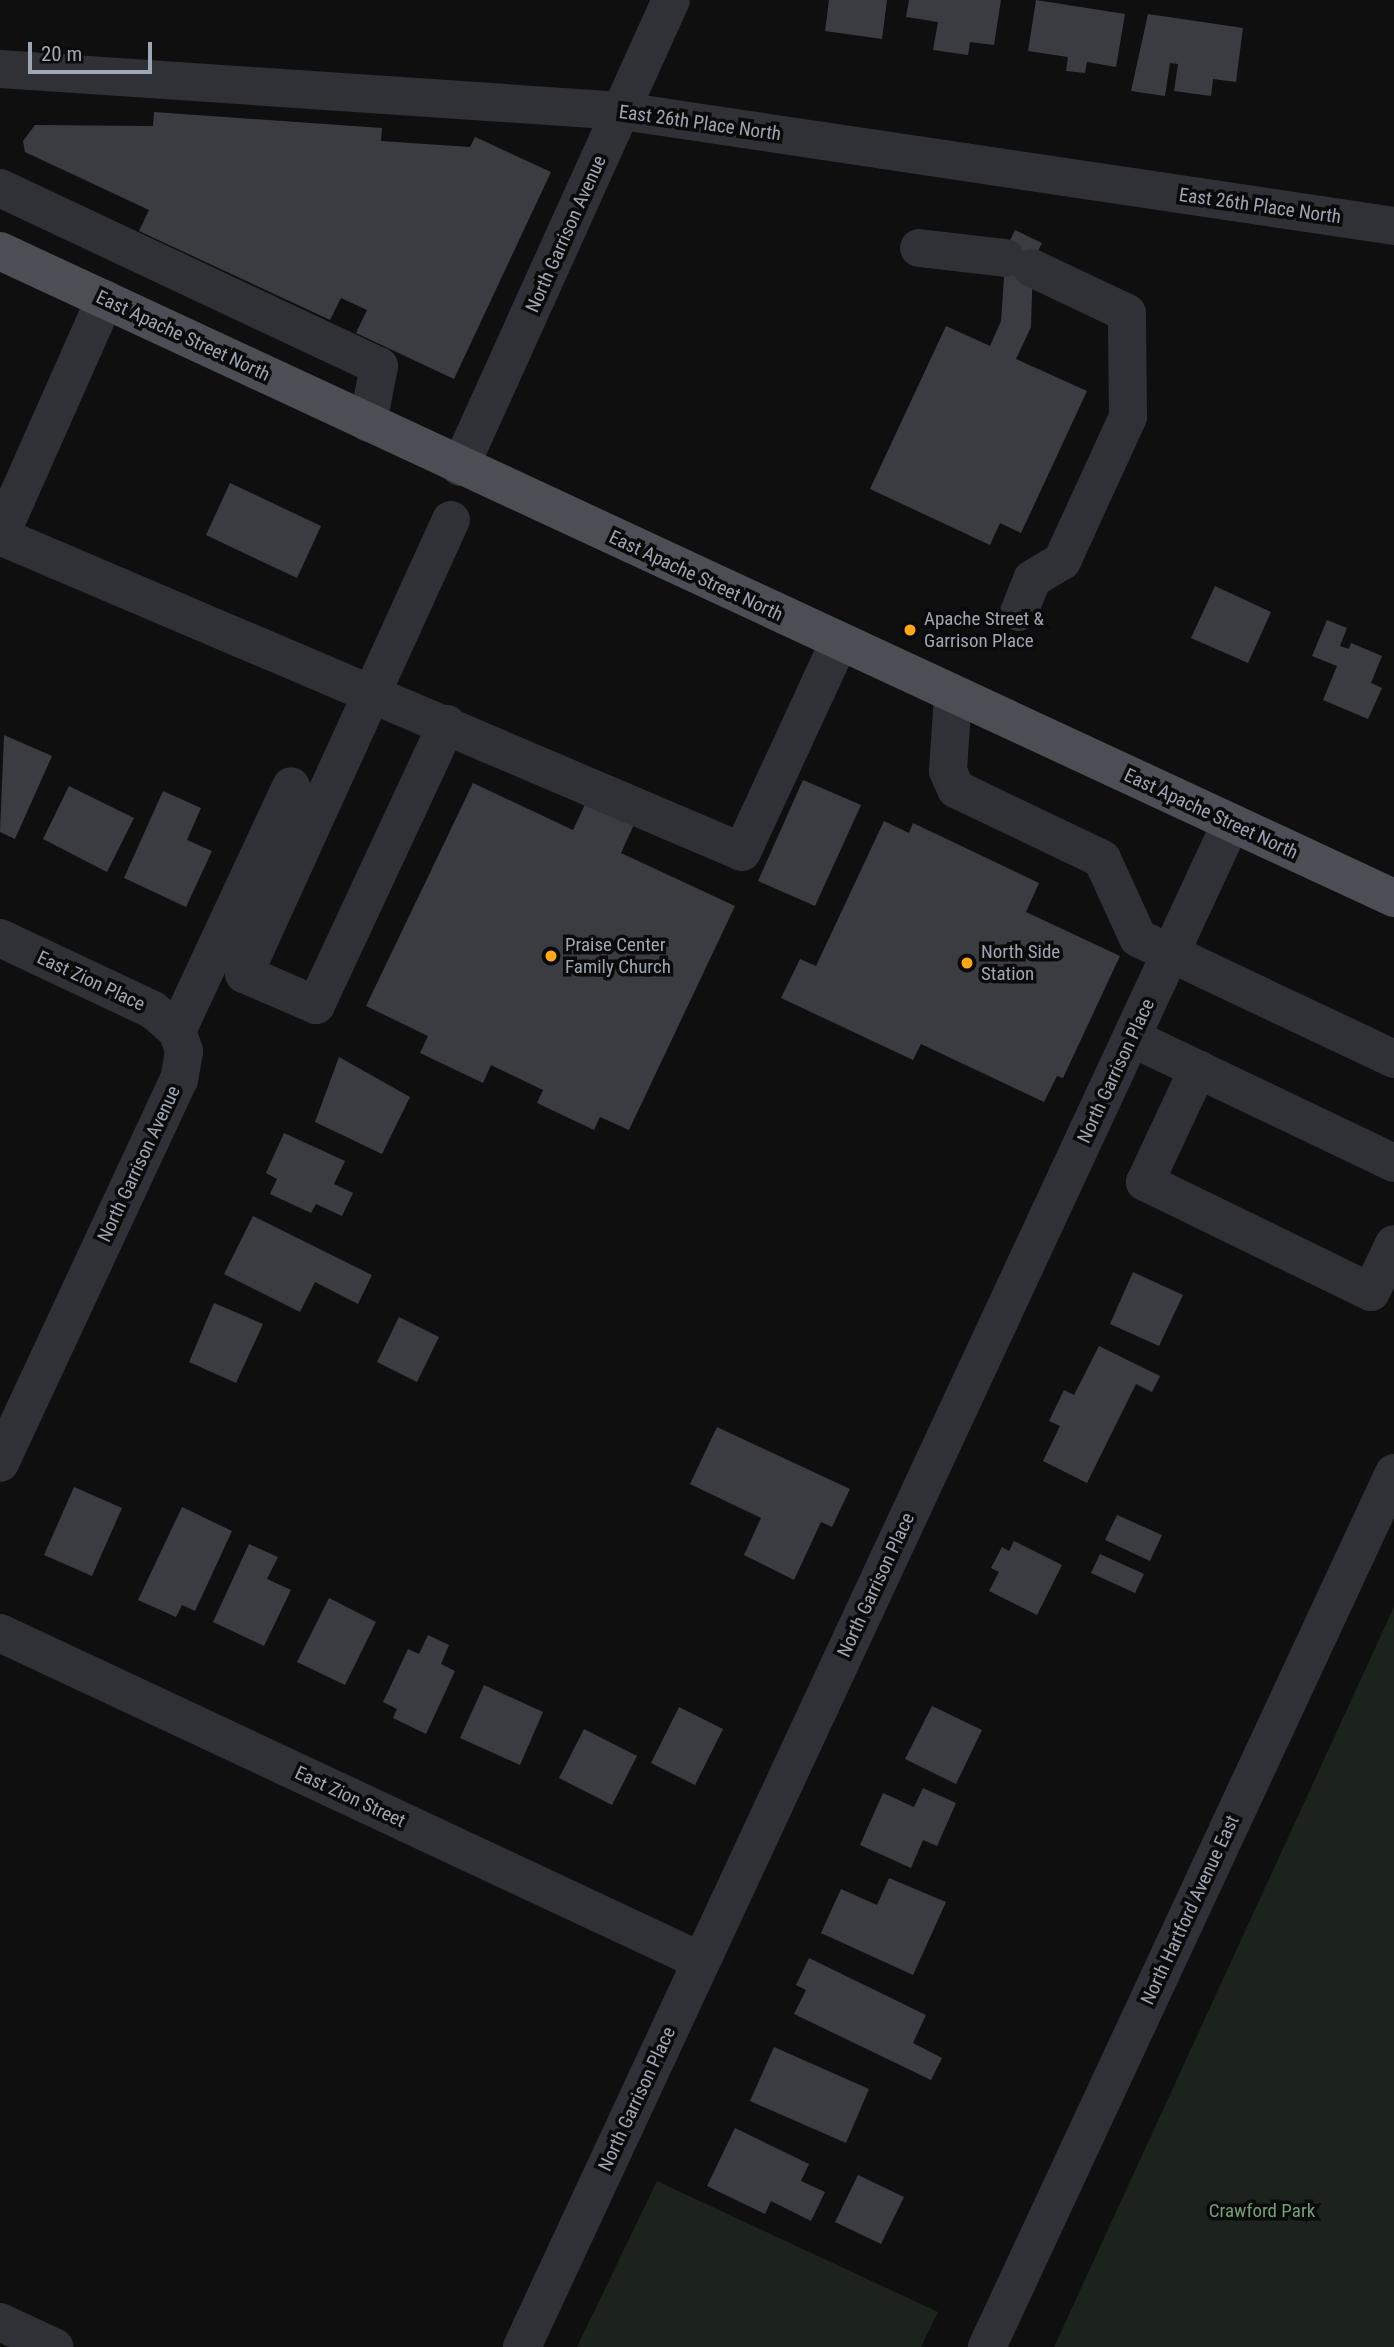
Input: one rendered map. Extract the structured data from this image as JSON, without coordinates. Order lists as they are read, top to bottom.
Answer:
{
  "streets": {
    "main road": ["East Apache Street North"],
    "street": [
      "East 26th Place North",
      "North Garrison Avenue",
      "East Zion Place",
      "North Garrison Place",
      "East Zion Street",
      "North Hartford Avenue East"
    ]
  },
  "crossings": [
    ["East 26th Place North", "North Garrison Avenue"],
    ["North Garrison Avenue", "East Apache Street North"],
    ["North Garrison Avenue", "East Zion Place"],
    ["East Apache Street North", "North Garrison Place"],
    ["North Garrison Place", "East Zion Street"]
  ],
  "parks": ["Crawford Park"],
  "places": ["Apache Street & Garrison Place", "Praise Center Family Church", "North Side Station"],
  "scale_bar": "20 m"
}
